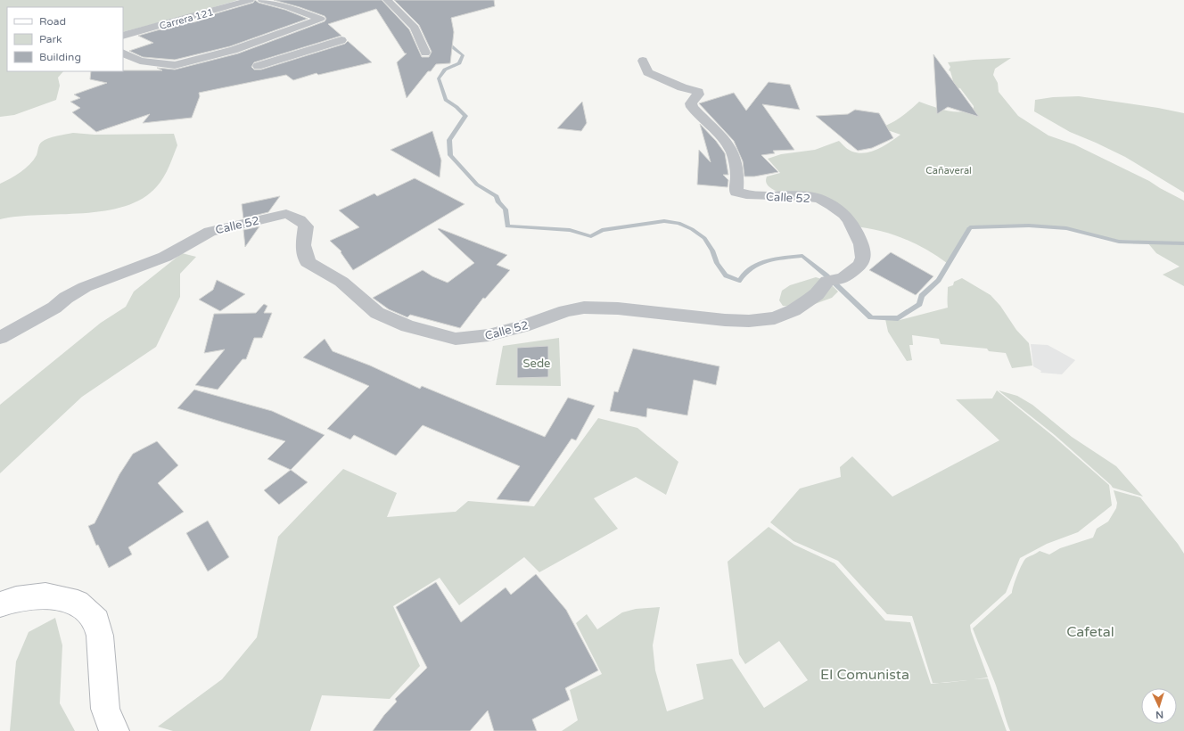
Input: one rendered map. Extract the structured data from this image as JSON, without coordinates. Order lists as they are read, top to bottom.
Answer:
{
  "streets": {
    "street": ["Carrera 121", "Calle 52"]
  },
  "parks": [
    "Cañaveral",
    "Sede",
    "Cafetal",
    "El Comunista"
  ],
  "legend": ["Road", "Park", "Building"],
  "north": "bottom"
}
